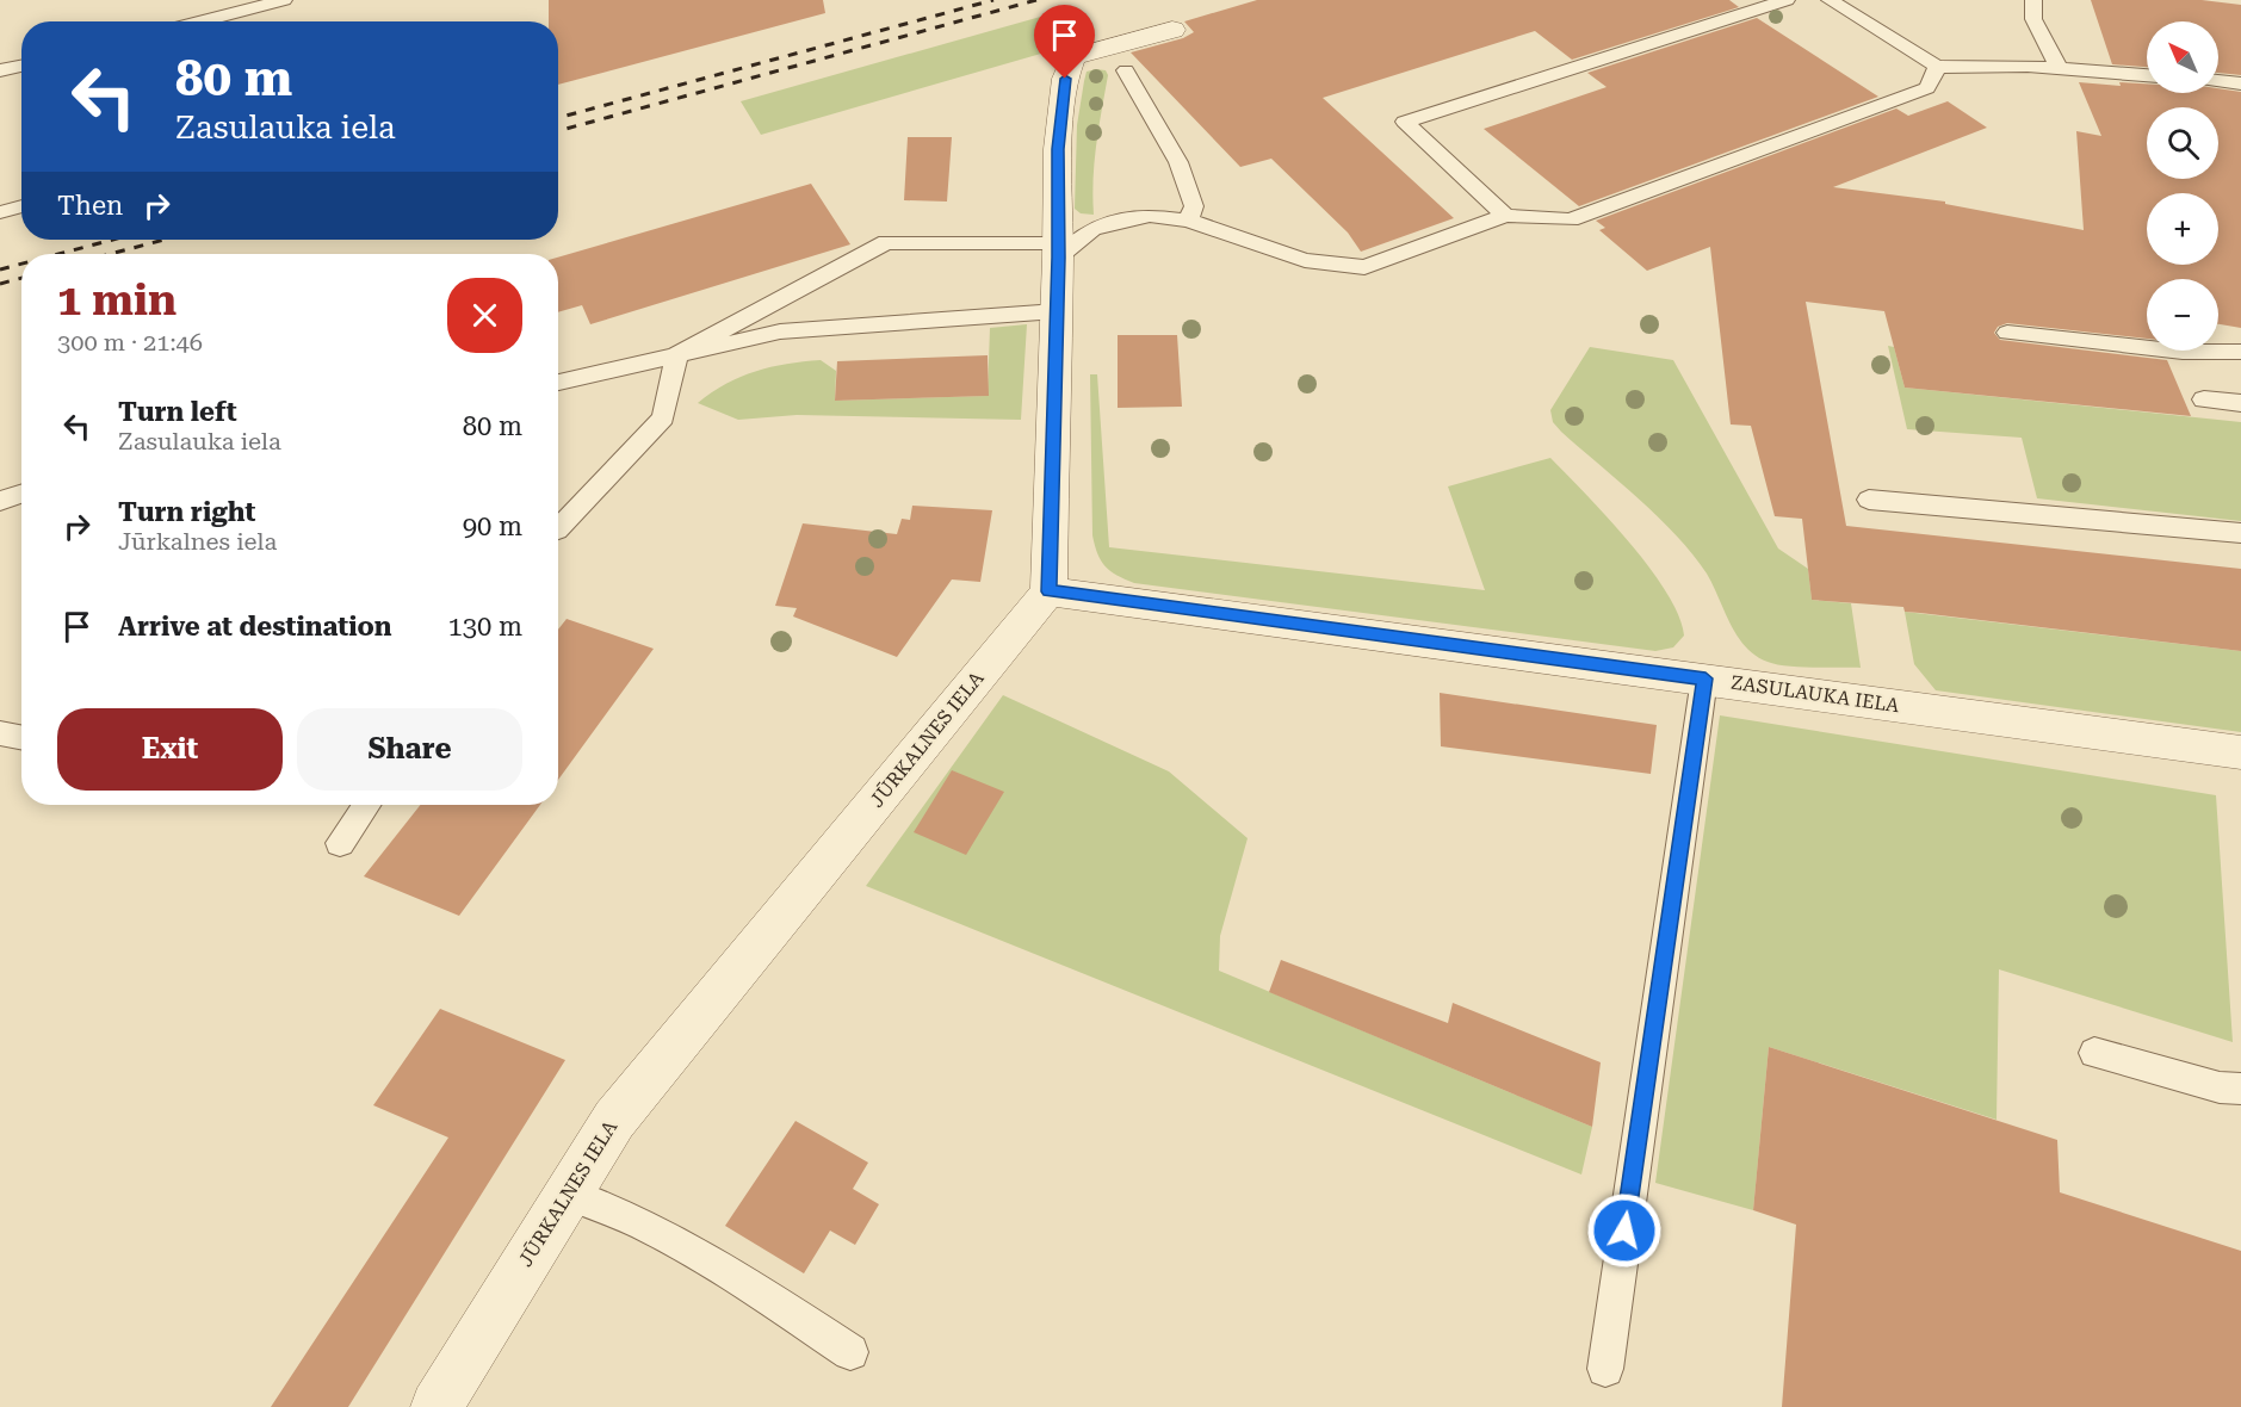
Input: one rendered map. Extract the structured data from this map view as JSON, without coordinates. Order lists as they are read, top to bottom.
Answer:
{
  "streets": {
    "street": ["ZASULAUKA IELA", "JŪRKALNES IELA"]
  },
  "crossings": [
    ["ZASULAUKA IELA", "JŪRKALNES IELA"]
  ],
  "north": "top left",
  "page": {
    "map_buttons": ["+", "−"],
    "turn": ["80 m", "Zasulauka iela"],
    "then": "Then",
    "heading": ["1 min", "300 m · 21:46"],
    "list": [
      {
        "name": "Turn left",
        "note": "Zasulauka iela",
        "value": "80 m"
      },
      {
        "name": "Turn right",
        "note": "Jūrkalnes iela",
        "value": "90 m"
      },
      {
        "name": "Arrive at destination",
        "value": "130 m"
      }
    ],
    "buttons": ["Exit", "Share"]
  }
}
